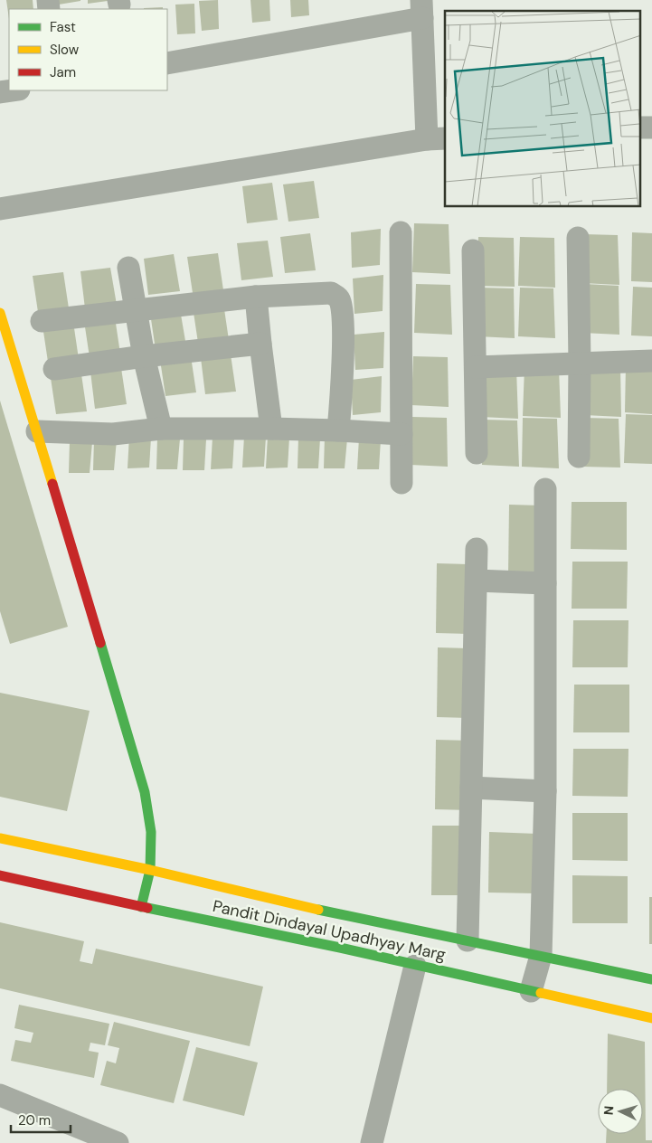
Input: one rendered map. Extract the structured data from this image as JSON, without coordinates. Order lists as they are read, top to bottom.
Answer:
{
  "streets": {
    "street": ["Pandit Dindayal Upadhyay Marg"]
  },
  "legend": ["Fast", "Slow", "Jam"],
  "scale_bar": "20 m",
  "north": "left"
}
